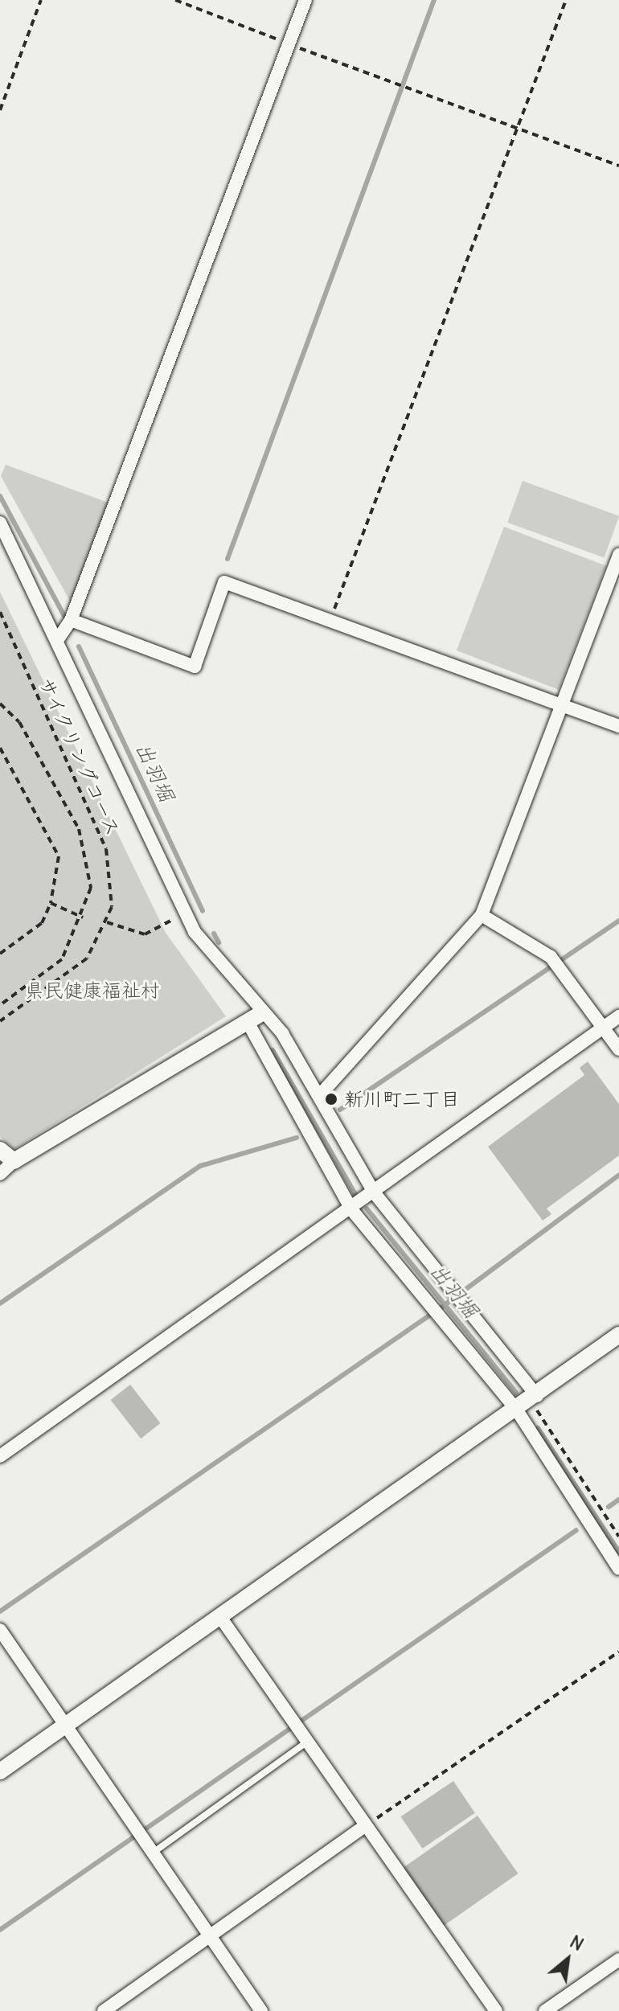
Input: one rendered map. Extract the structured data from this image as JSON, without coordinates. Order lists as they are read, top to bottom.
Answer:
{
  "streets": {
    "path": ["サイクリングコース"]
  },
  "water": ["出羽堀"],
  "parks": ["県民健康福祉村"],
  "places": ["新川町二丁目"],
  "north": "top right"
}
